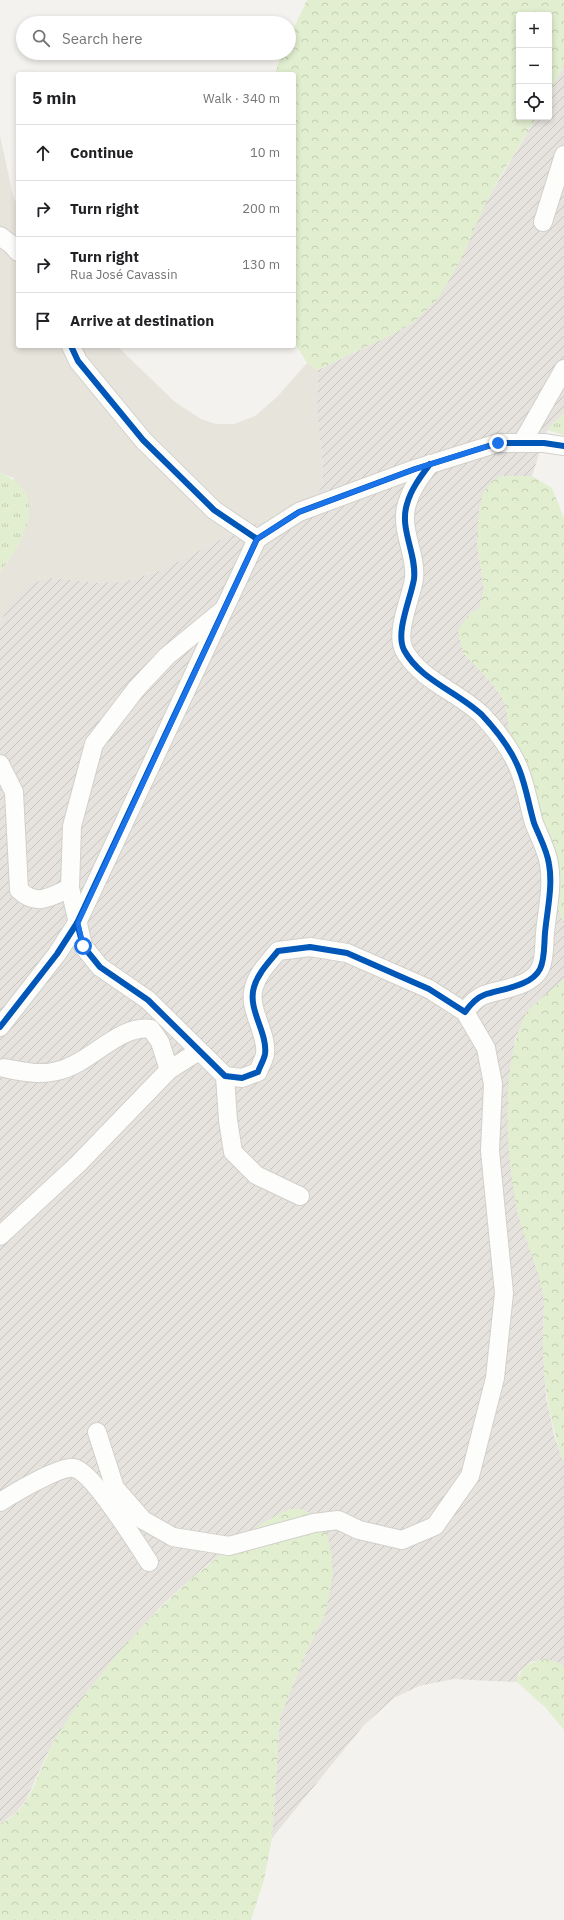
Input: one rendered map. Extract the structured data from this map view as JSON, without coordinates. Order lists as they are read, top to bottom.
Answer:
{
  "page": {
    "map_buttons": ["+", "−"],
    "search": "Search here",
    "heading": ["5 min", "Walk · 340 m"],
    "list": [
      ["Continue", "10 m"],
      ["Turn right", "200 m"],
      ["Turn right", "Rua José Cavassin", "130 m"],
      "Arrive at destination"
    ]
  }
}
